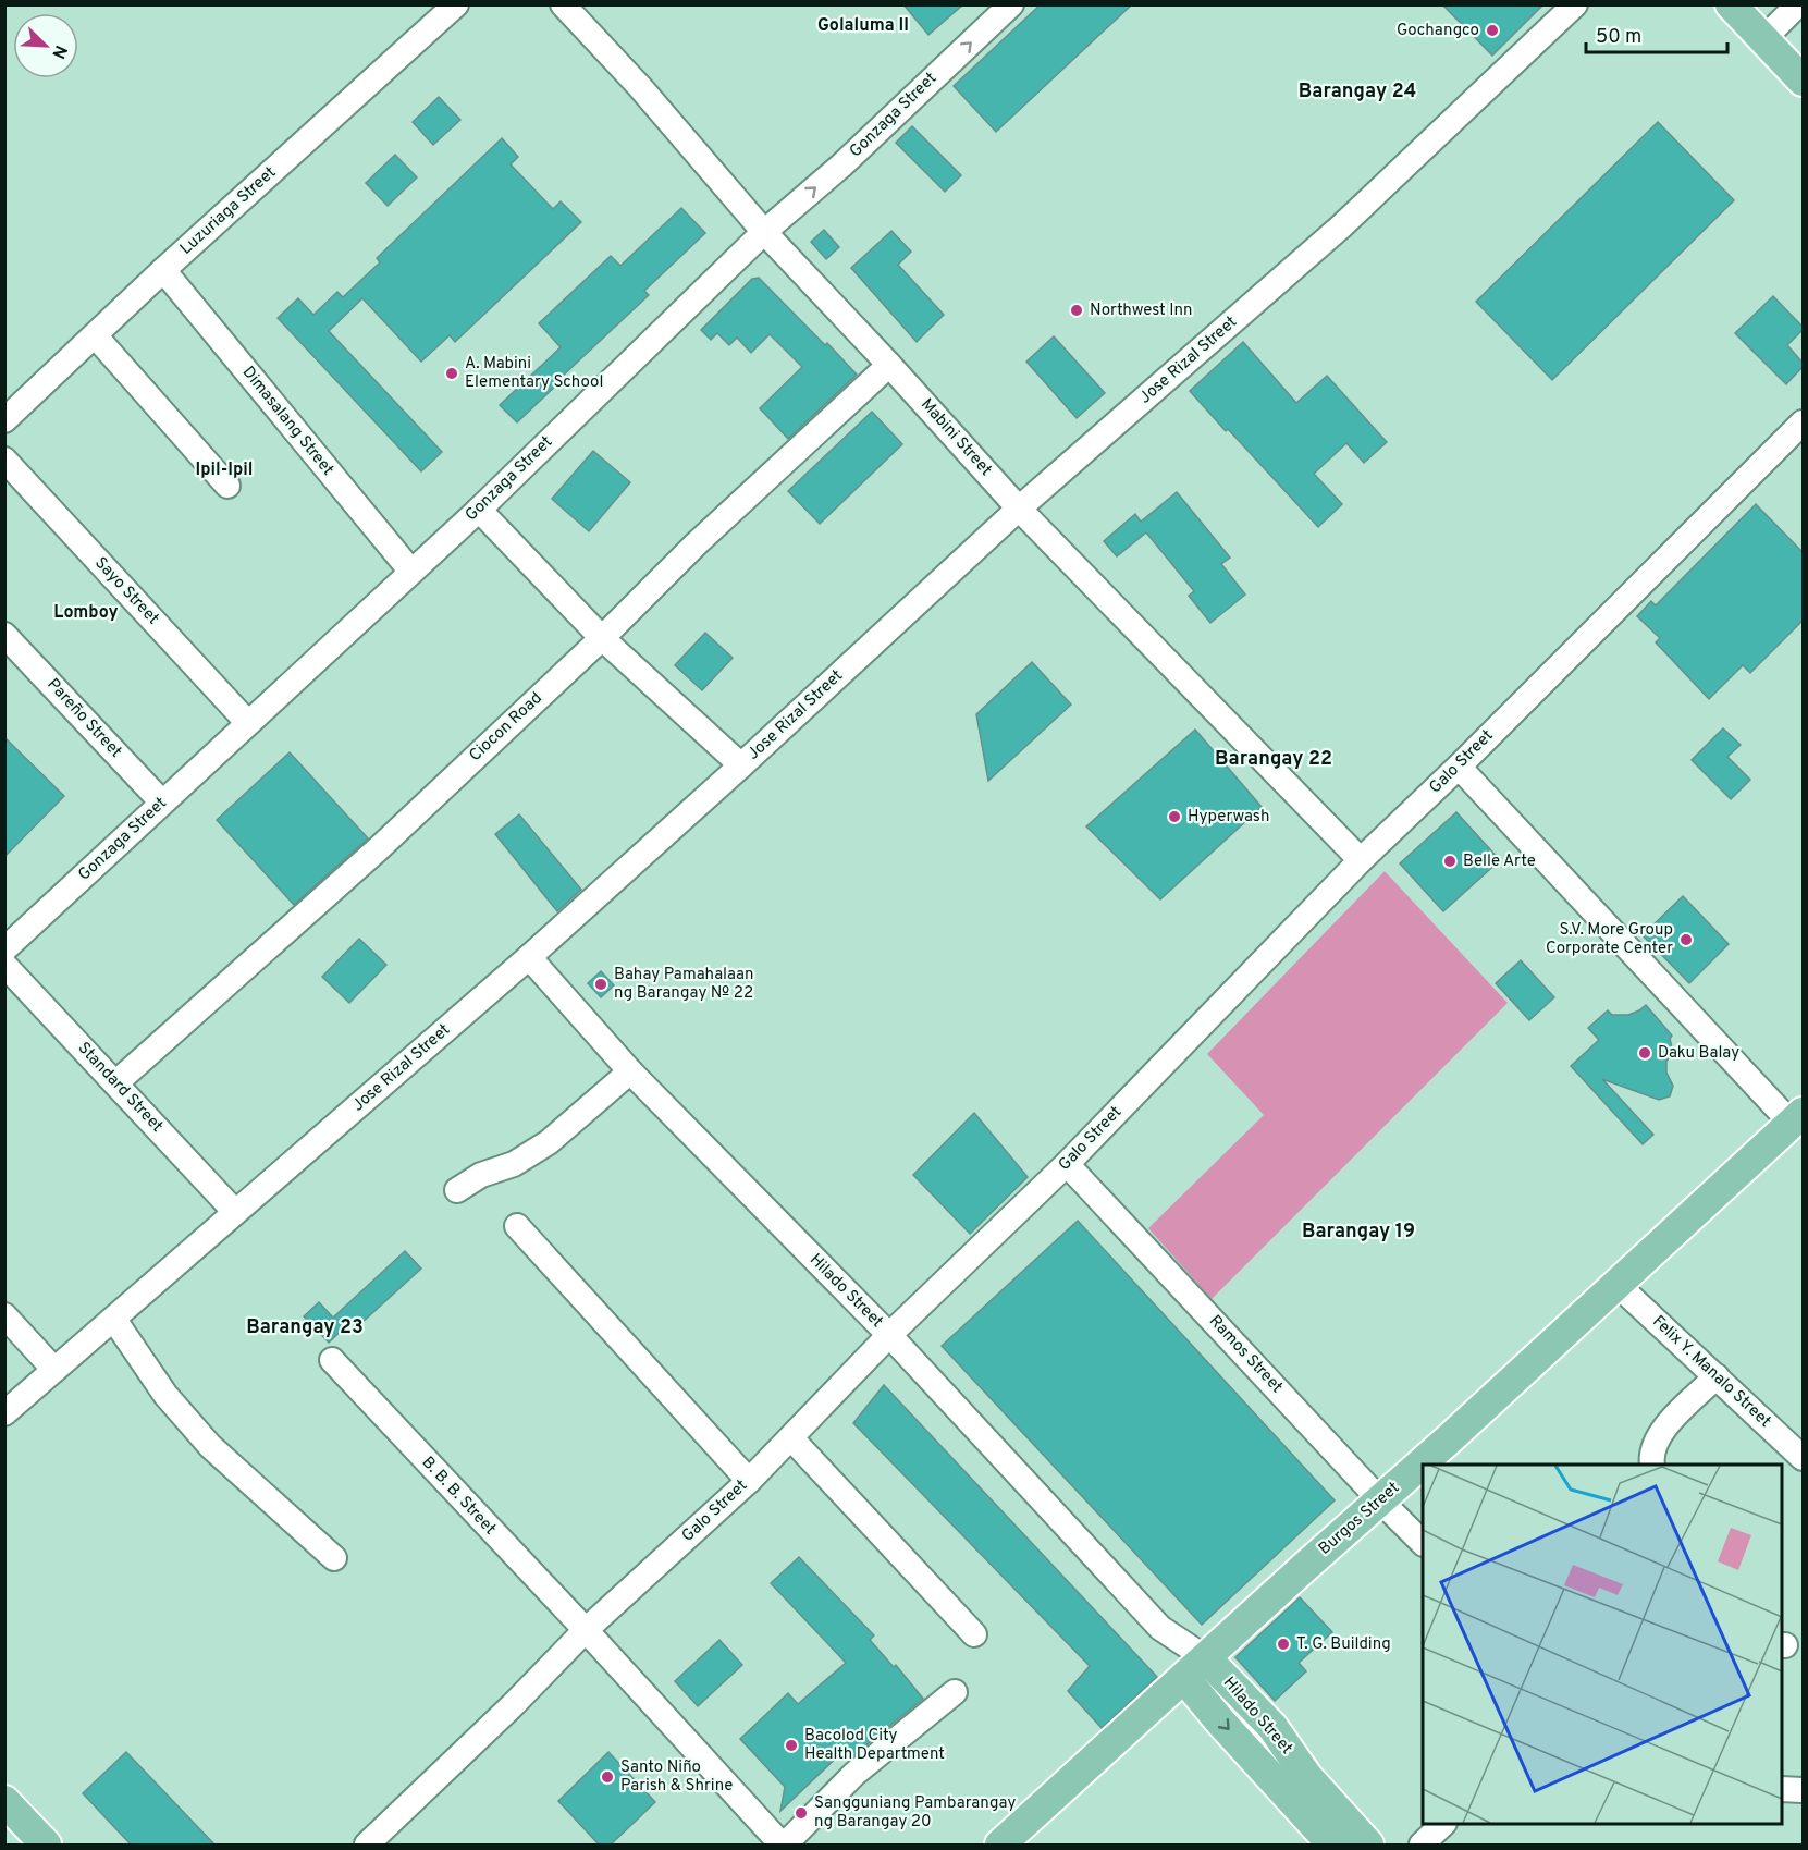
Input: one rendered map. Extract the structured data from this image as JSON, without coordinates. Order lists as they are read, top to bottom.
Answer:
{
  "streets": {
    "main road": ["Hilado Street", "Burgos Street"],
    "street": [
      "Gonzaga Street",
      "Luzuriaga Street",
      "Jose Rizal Street",
      "Dimasalang Street",
      "Mabini Street",
      "Sayo Street",
      "Pareño Street",
      "Ciocon Road",
      "Galo Street",
      "Standard Street",
      "Ramos Street",
      "Felix Y. Manalo Street",
      "B. B. B. Street"
    ]
  },
  "crossings": [
    ["Gonzaga Street", "Dimasalang Street"],
    ["Gonzaga Street", "Mabini Street"],
    ["Gonzaga Street", "Sayo Street"],
    ["Gonzaga Street", "Pareño Street"],
    ["Luzuriaga Street", "Dimasalang Street"],
    ["Jose Rizal Street", "Mabini Street"],
    ["Jose Rizal Street", "Standard Street"],
    ["Jose Rizal Street", "Hilado Street"],
    ["Mabini Street", "Ciocon Road"],
    ["Mabini Street", "Galo Street"],
    ["Ciocon Road", "Standard Street"],
    ["Galo Street", "Hilado Street"],
    ["Galo Street", "Ramos Street"],
    ["Galo Street", "B. B. B. Street"],
    ["Hilado Street", "Burgos Street"],
    ["Ramos Street", "Burgos Street"],
    ["Felix Y. Manalo Street", "Burgos Street"]
  ],
  "districts": [
    "Golaluma II",
    "Barangay 24",
    "Ipil-Ipil",
    "Lomboy",
    "Barangay 22",
    "Barangay 19",
    "Barangay 23"
  ],
  "places": [
    "Gochangco",
    "Northwest Inn",
    "A. Mabini Elementary School",
    "Hyperwash",
    "Belle Arte",
    "S.V. More Group Corporate Center",
    "Bahay Pamahalaan ng Barangay № 22",
    "Daku Balay",
    "T. G. Building",
    "Bacolod City Health Department",
    "Santo Niño Parish & Shrine",
    "Sangguniang Pambarangay ng Barangay 20"
  ],
  "scale_bar": "50 m",
  "north": "bottom right"
}
